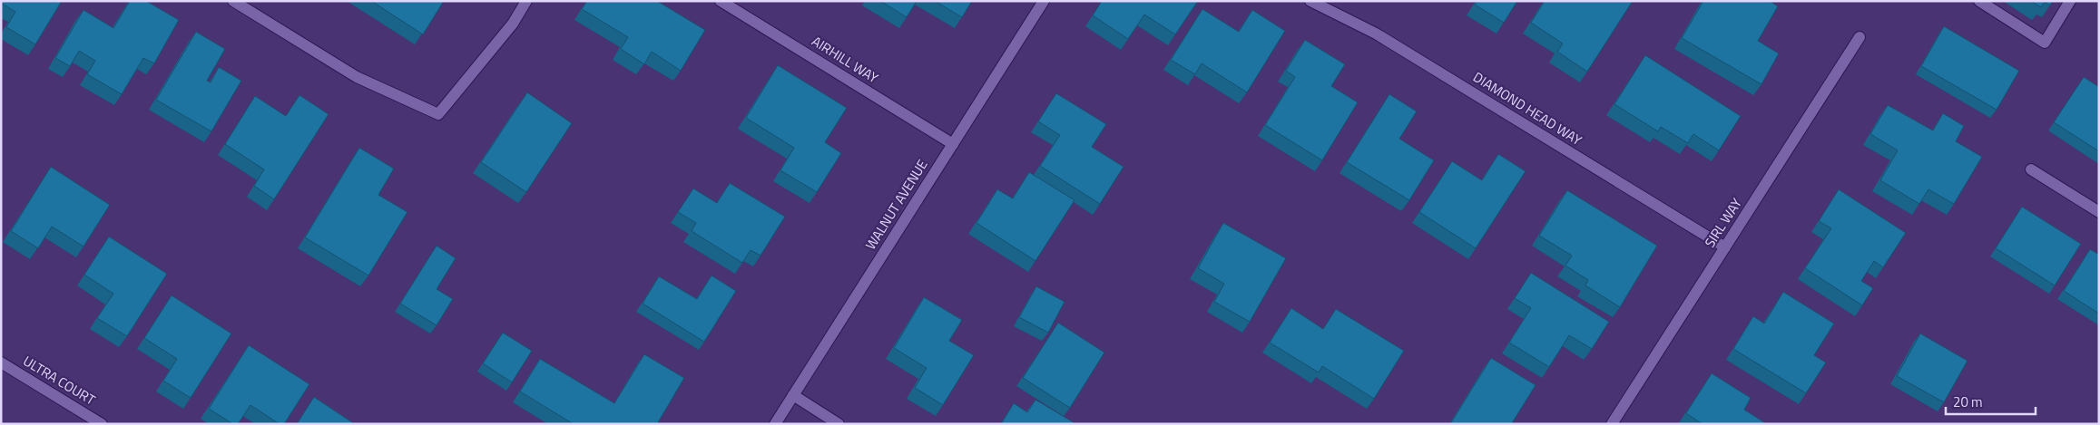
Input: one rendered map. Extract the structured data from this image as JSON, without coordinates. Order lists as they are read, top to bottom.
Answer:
{
  "streets": {
    "street": [
      "AIRHILL WAY",
      "DIAMOND HEAD WAY",
      "WALNUT AVENUE",
      "SIRL WAY",
      "ULTRA COURT"
    ]
  },
  "crossings": [
    ["AIRHILL WAY", "WALNUT AVENUE"],
    ["DIAMOND HEAD WAY", "SIRL WAY"]
  ],
  "scale_bar": "20 m"
}
